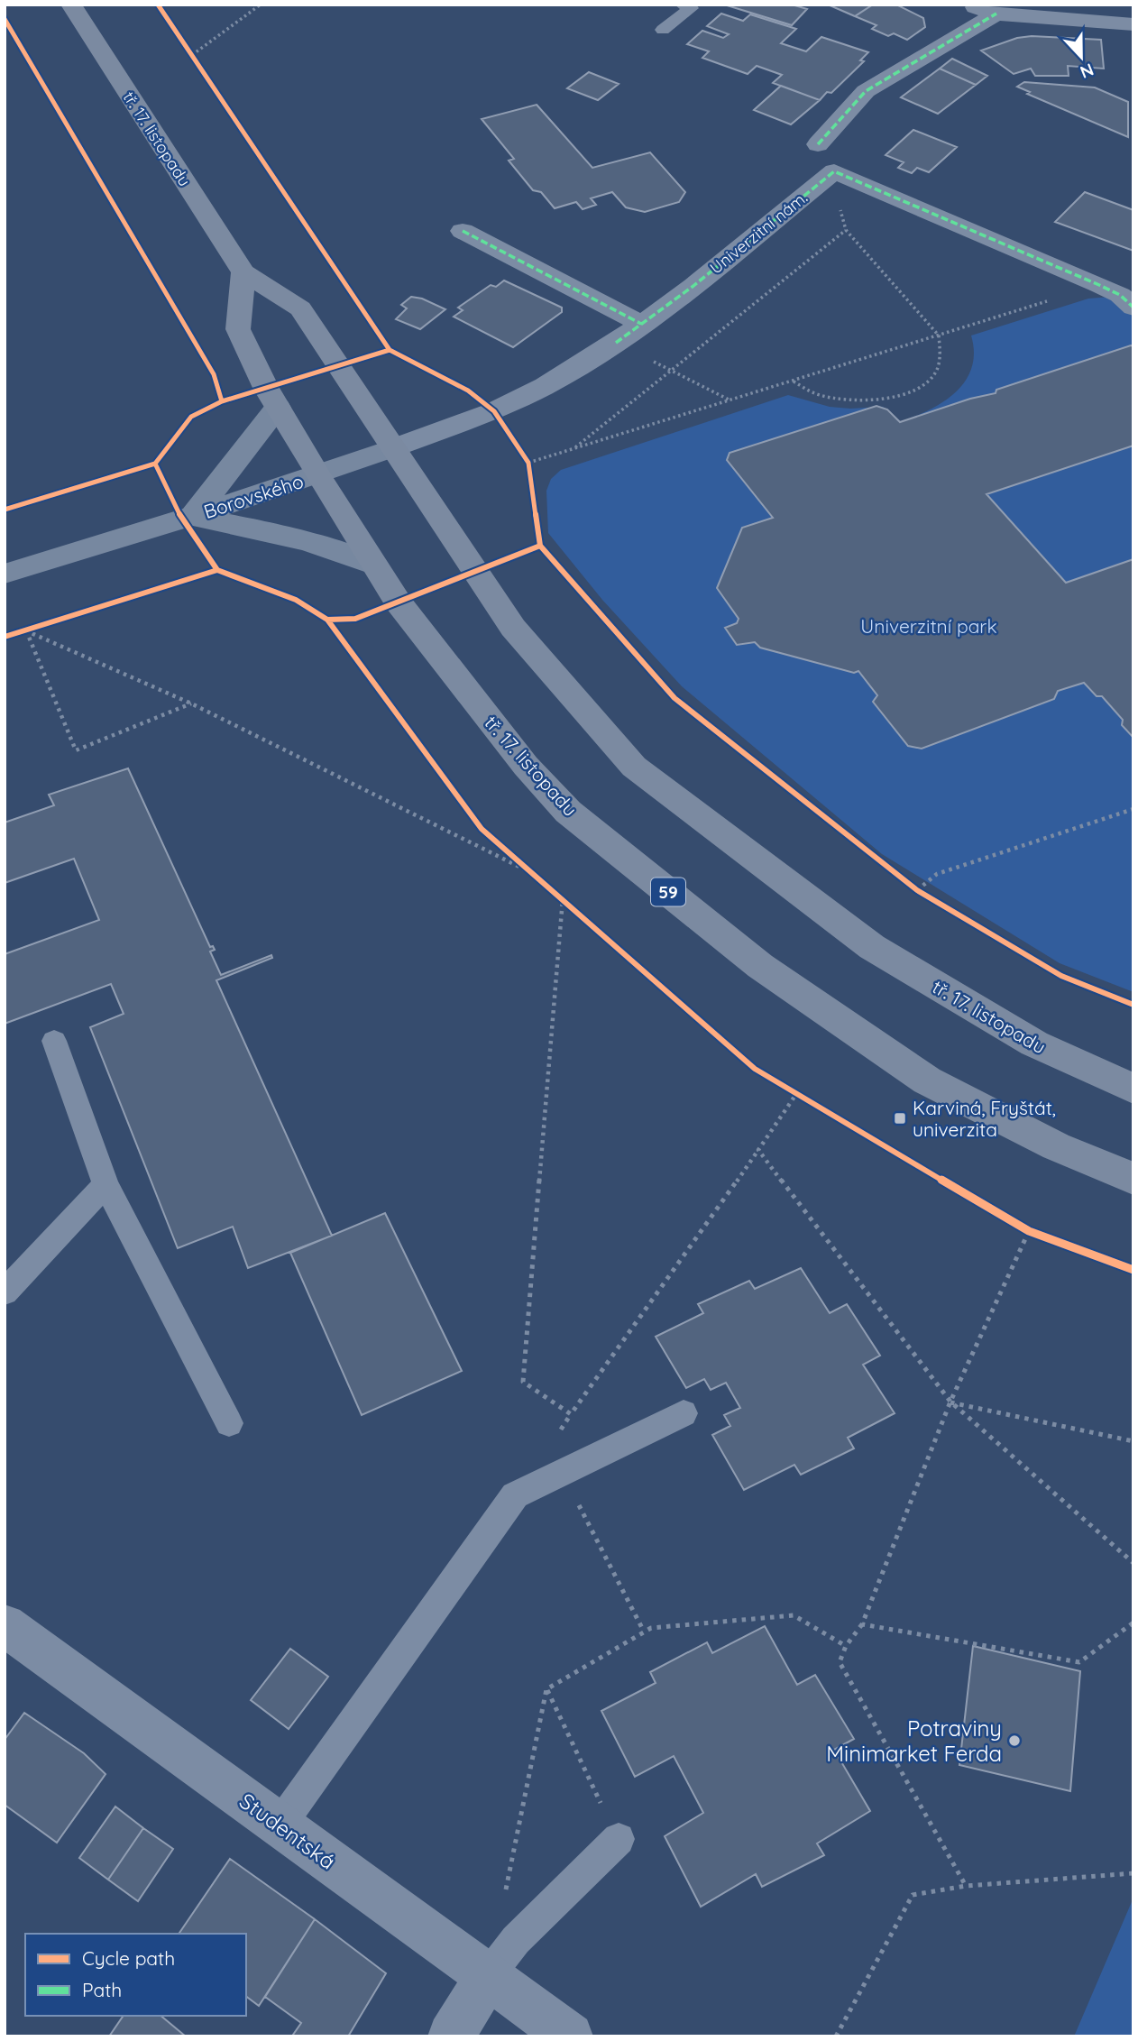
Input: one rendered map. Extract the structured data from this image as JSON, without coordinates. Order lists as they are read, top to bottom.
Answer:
{
  "streets": {
    "main road": ["tř. 17. listopadu", "Borovského", "59"],
    "street": ["Univerzitní nám.", "Studentská"]
  },
  "crossings": [
    ["tř. 17. listopadu", "Univerzitní nám."],
    ["tř. 17. listopadu", "Borovského"],
    ["Univerzitní nám.", "Borovského"]
  ],
  "parks": ["Univerzitní park"],
  "places": {
    "transit": ["Karviná, Fryštát, univerzita"],
    "other": ["Potraviny Minimarket Ferda"]
  },
  "legend": ["Cycle path", "Path"],
  "north": "bottom"
}
